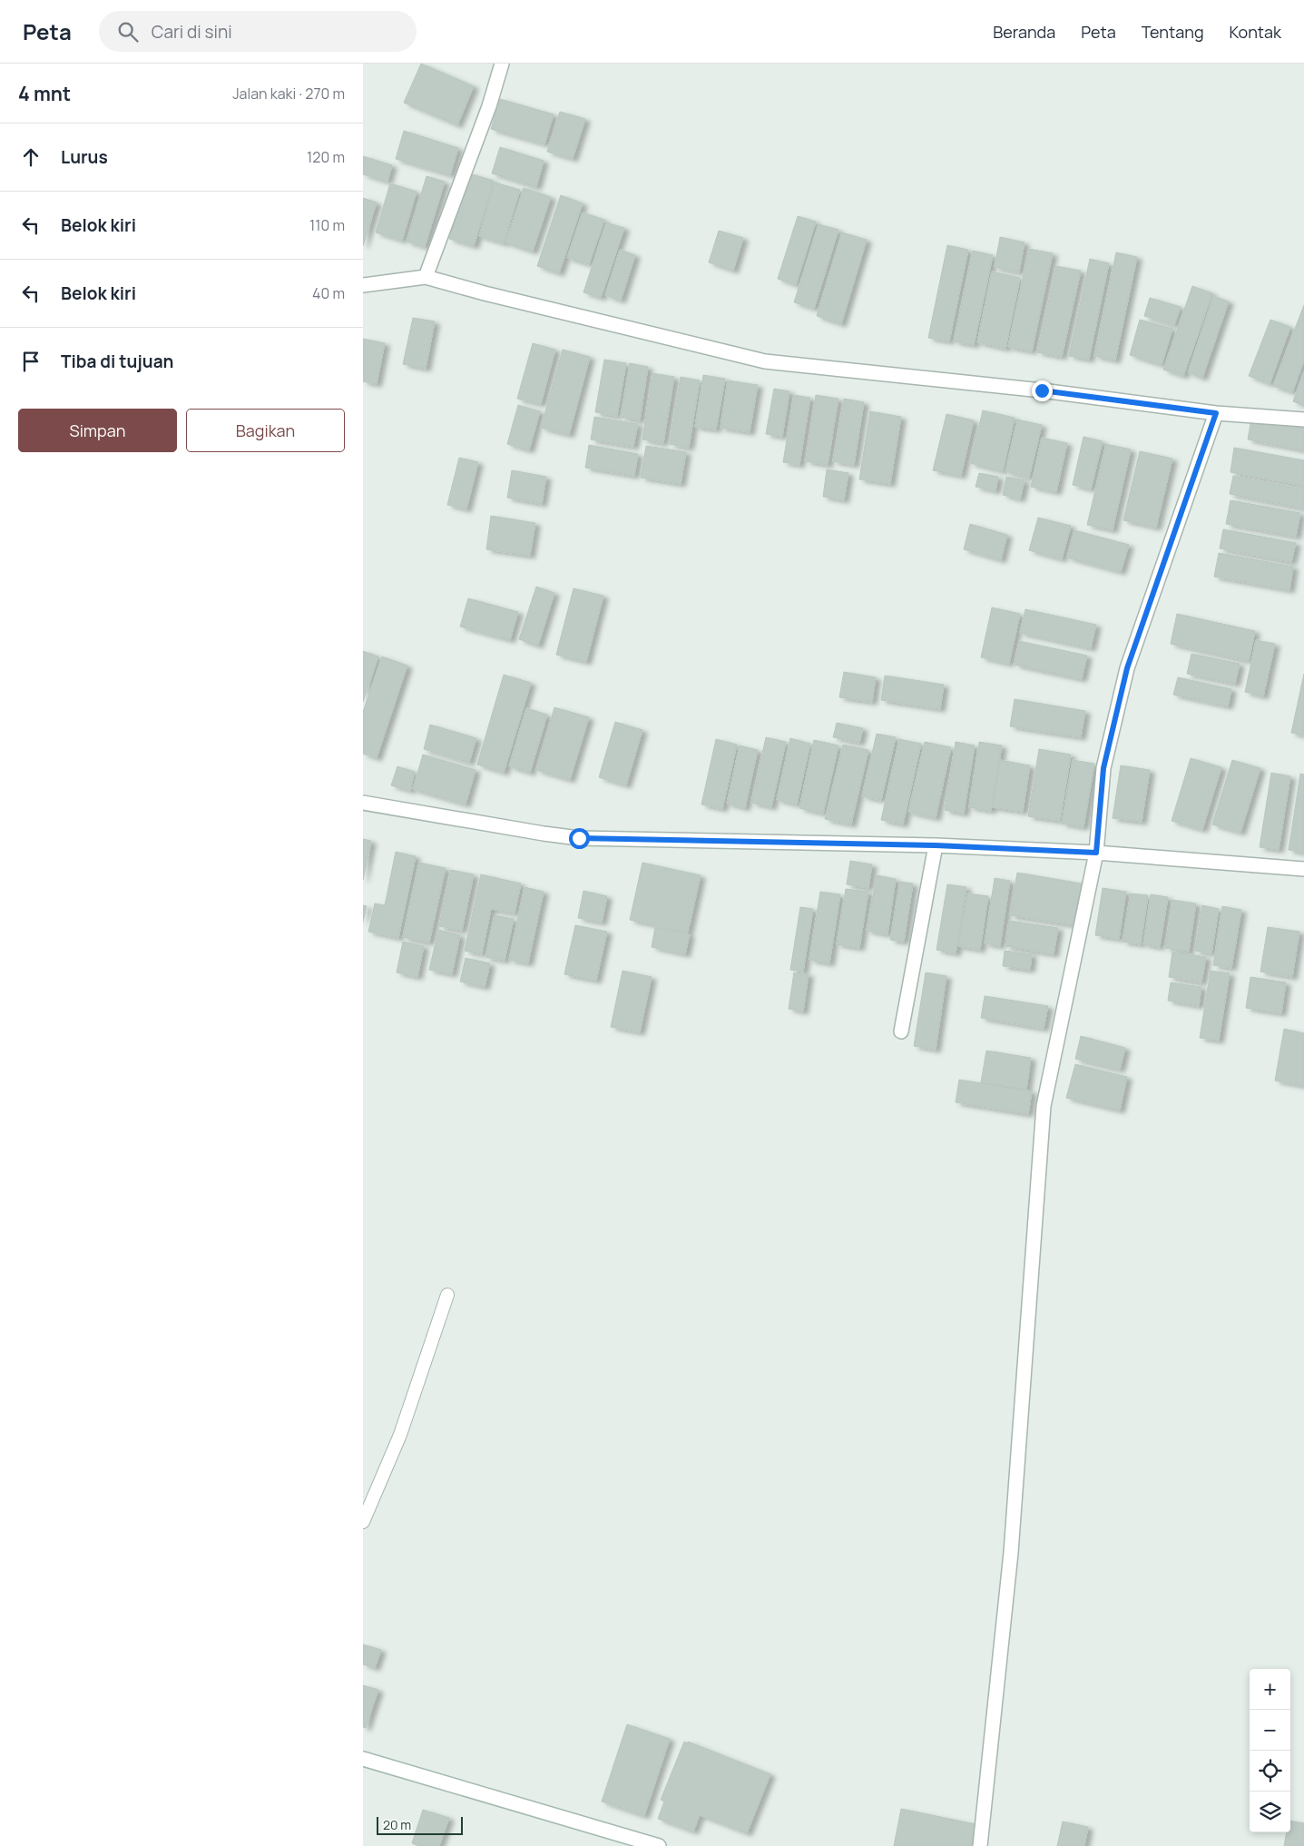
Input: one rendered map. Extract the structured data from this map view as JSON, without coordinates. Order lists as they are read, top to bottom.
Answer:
{
  "scale_bar": "20 m",
  "page": {
    "header": "Peta",
    "search": "Cari di sini",
    "nav": [
      "Beranda",
      "Peta",
      "Tentang",
      "Kontak"
    ],
    "heading": ["4 mnt", "Jalan kaki · 270 m"],
    "list": [
      ["Lurus", "120 m"],
      ["Belok kiri", "110 m"],
      ["Belok kiri", "40 m"],
      "Tiba di tujuan"
    ],
    "buttons": ["Simpan", "Bagikan"],
    "map_buttons": ["+", "−"],
    "scale": "20 m"
  }
}
